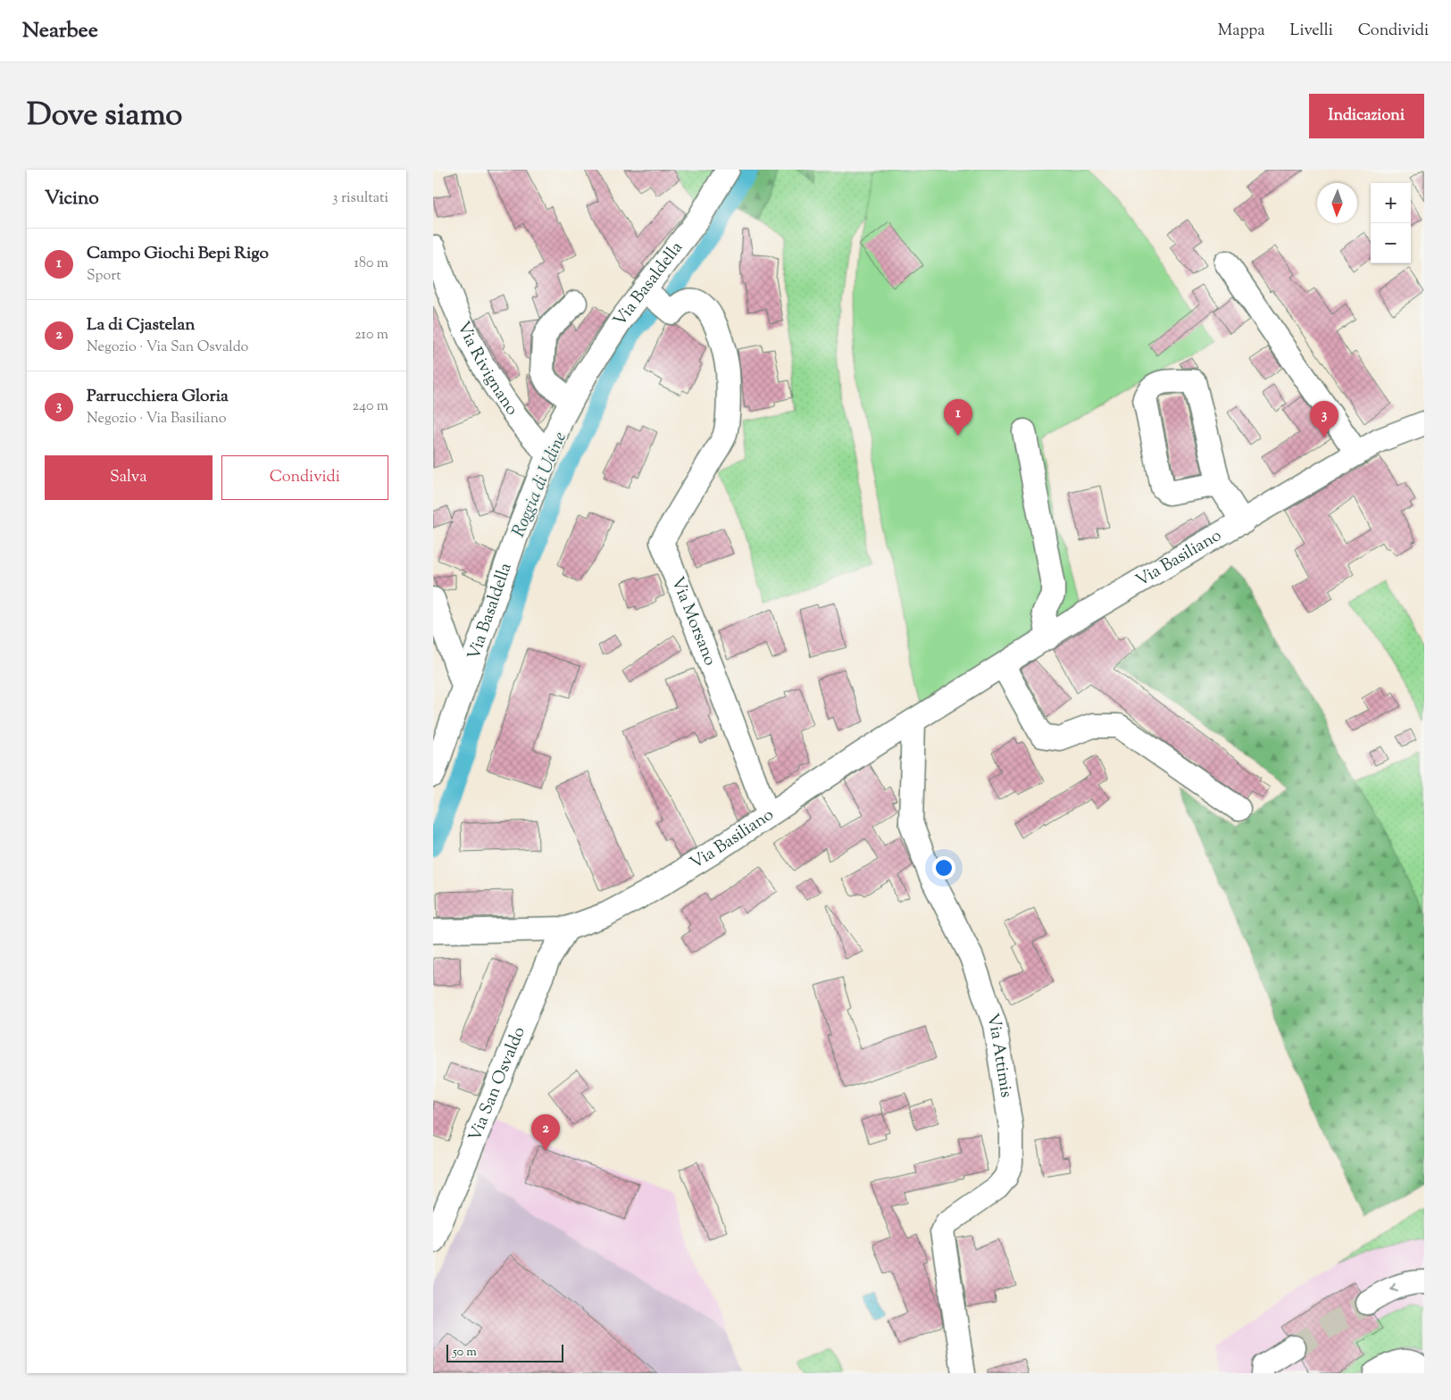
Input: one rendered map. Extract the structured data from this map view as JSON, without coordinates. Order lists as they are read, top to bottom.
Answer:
{
  "streets": {
    "street": [
      "Via Basaldella",
      "Via Rivignano",
      "Via Basiliano",
      "Via Morsano",
      "Via Attimis",
      "Via San Osvaldo"
    ]
  },
  "crossings": [
    ["Via Basaldella", "Via Rivignano"],
    ["Via Basaldella", "Via Morsano"],
    ["Via Basiliano", "Via Morsano"],
    ["Via Basiliano", "Via Attimis"],
    ["Via Basiliano", "Via San Osvaldo"]
  ],
  "water": ["Roggia di Udine"],
  "scale_bar": "50 m",
  "north": "bottom",
  "page": {
    "header": "Nearbee",
    "nav": ["Mappa", "Livelli", "Condividi"],
    "title": "Dove siamo",
    "buttons": [
      "Indicazioni",
      ["Salva", "Condividi"]
    ],
    "heading": ["Vicino", "3 risultati"],
    "map_buttons": ["+", "−"],
    "list": [
      {
        "mark": "1",
        "name": "Campo Giochi Bepi Rigo",
        "note": "Sport",
        "value": "180 m"
      },
      {
        "mark": "2",
        "name": "La di Cjastelan",
        "note": "Negozio · Via San Osvaldo",
        "value": "210 m"
      },
      {
        "mark": "3",
        "name": "Parrucchiera Gloria",
        "note": "Negozio · Via Basiliano",
        "value": "240 m"
      }
    ],
    "pins": ["1", "3", "2"],
    "scale": "50 m"
  }
}
